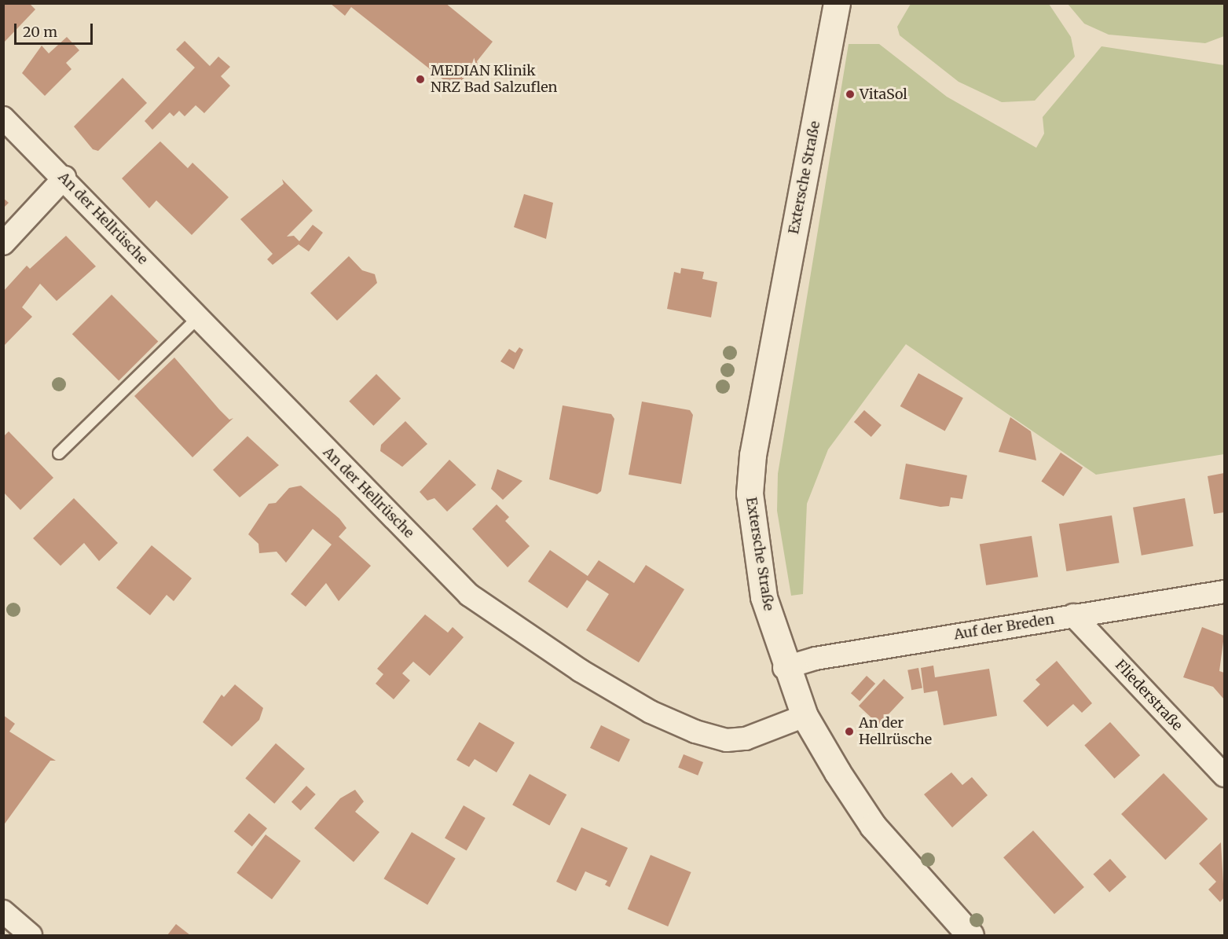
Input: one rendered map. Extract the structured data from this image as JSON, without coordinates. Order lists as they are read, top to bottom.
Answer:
{
  "streets": {
    "main road": ["Extersche Straße"],
    "street": ["An der Hellrüsche", "Auf der Breden", "Fliederstraße"]
  },
  "crossings": [
    ["Extersche Straße", "An der Hellrüsche"],
    ["Extersche Straße", "Auf der Breden"],
    ["Auf der Breden", "Fliederstraße"]
  ],
  "places": ["MEDIAN Klinik NRZ Bad Salzuflen", "VitaSol", "An der Hellrüsche"],
  "scale_bar": "20 m"
}
